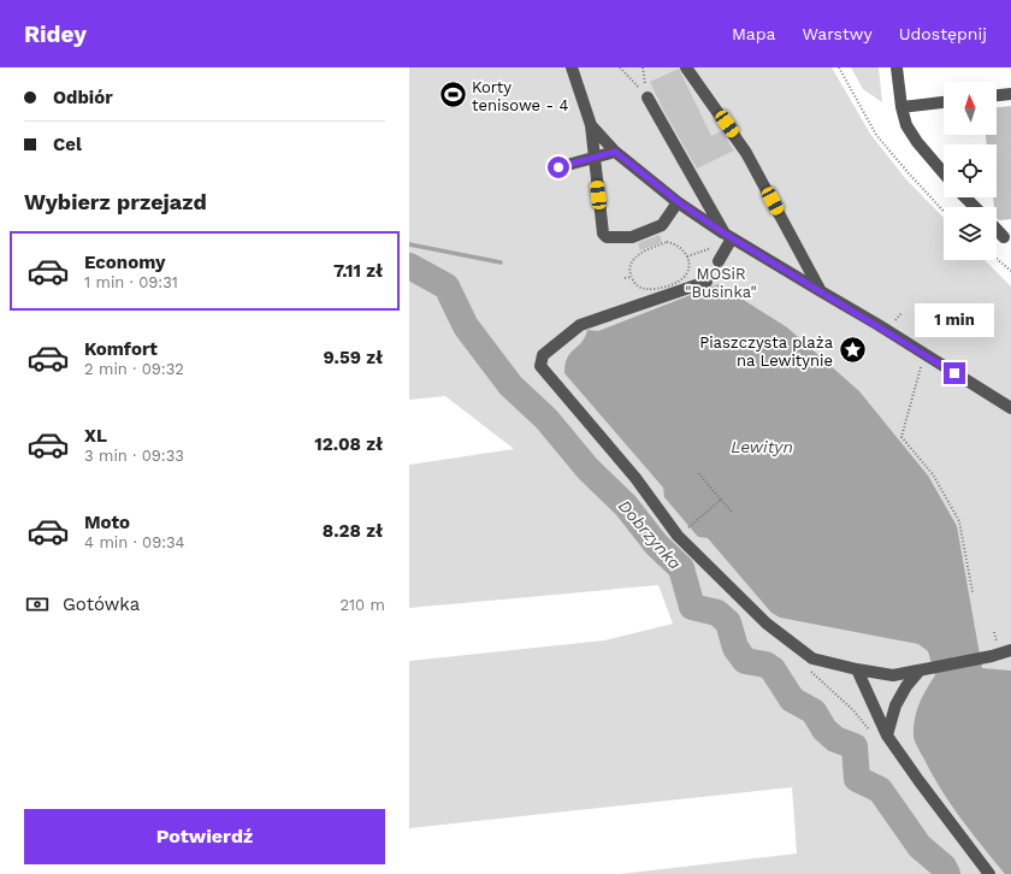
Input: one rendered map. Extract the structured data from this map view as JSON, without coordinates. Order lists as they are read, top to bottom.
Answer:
{
  "water": ["Lewityn", "Dobrzynka"],
  "parks": ["MOSiR \"Businka\""],
  "places": {
    "sports": ["Korty tenisowe - 4"],
    "place": ["Piaszczysta plaża na Lewitynie"]
  },
  "north": "top",
  "page": {
    "header": "Ridey",
    "nav": ["Mapa", "Warstwy", "Udostępnij"],
    "banner": ["Odbiór", "Cel"],
    "heading": "Wybierz przejazd",
    "list": [
      {
        "name": "Economy",
        "note": "1 min · 09:31",
        "value": "7.11 zł"
      },
      {
        "name": "Komfort",
        "note": "2 min · 09:32",
        "value": "9.59 zł"
      },
      {
        "name": "XL",
        "note": "3 min · 09:33",
        "value": "12.08 zł"
      },
      {
        "name": "Moto",
        "note": "4 min · 09:34",
        "value": "8.28 zł"
      }
    ],
    "bubble": "1 min",
    "pay": ["Gotówka", "210 m"],
    "buttons": "Potwierdź"
  }
}
